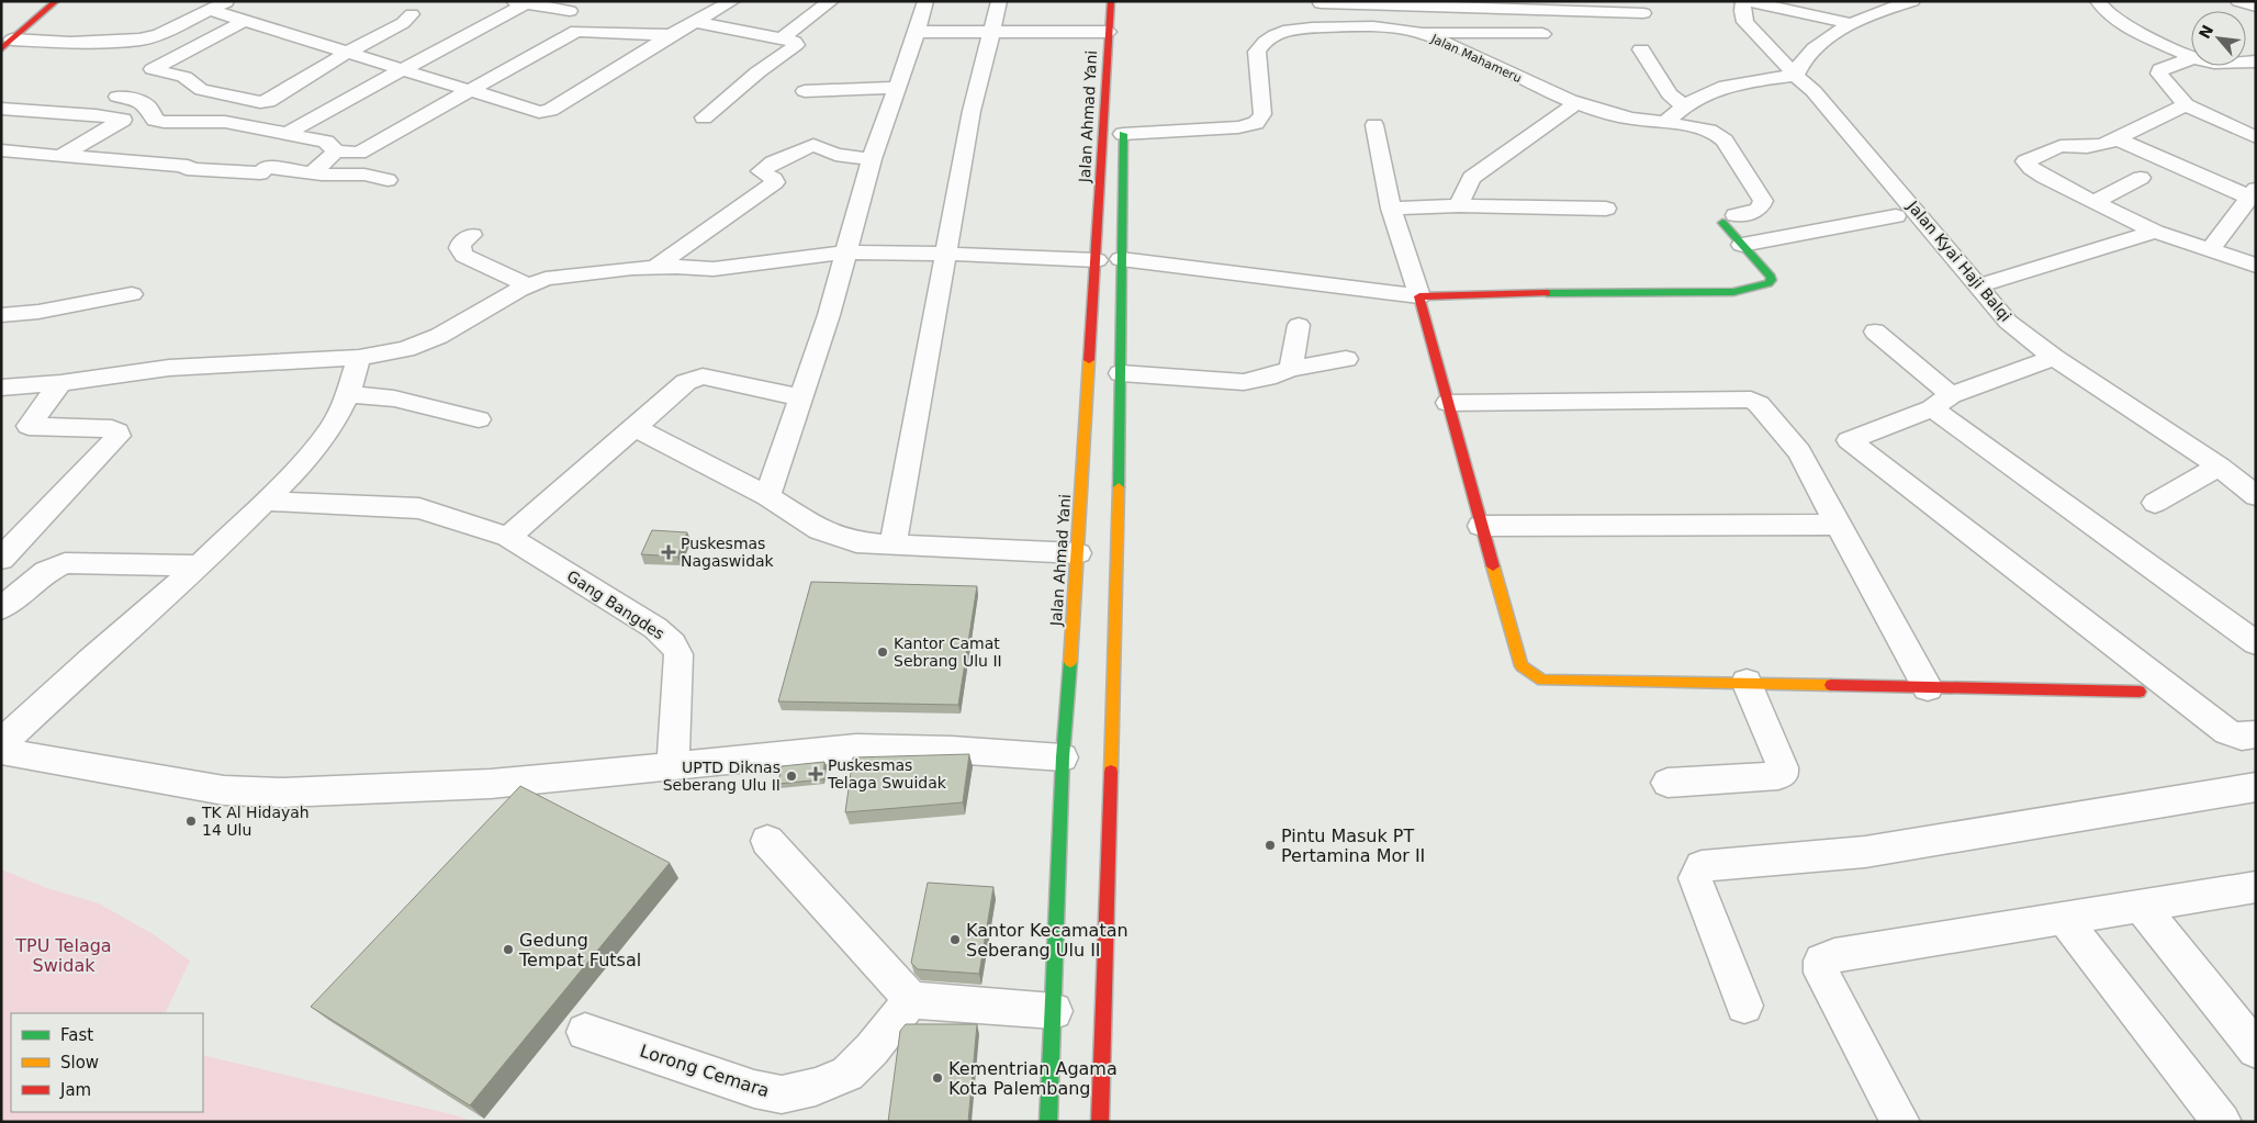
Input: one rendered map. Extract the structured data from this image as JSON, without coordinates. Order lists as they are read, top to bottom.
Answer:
{
  "streets": {
    "main road": ["Jalan Ahmad Yani"],
    "street": [
      "Jalan Mahameru",
      "Jalan Kyai Haji Balqi",
      "Gang Bangdes",
      "Lorong Cemara"
    ]
  },
  "parks": ["TPU Telaga Swidak"],
  "places": {
    "health": ["Puskesmas Nagaswidak", "Puskesmas Telaga Swuidak"],
    "other": [
      "Kantor Camat Sebrang Ulu II",
      "UPTD Diknas Seberang Ulu II",
      "TK Al Hidayah 14 Ulu",
      "Pintu Masuk PT Pertamina Mor II",
      "Kantor Kecamatan Seberang Ulu II",
      "Gedung Tempat Futsal",
      "Kementrian Agama Kota Palembang"
    ]
  },
  "legend": ["Fast", "Slow", "Jam"],
  "north": "top left"
}
